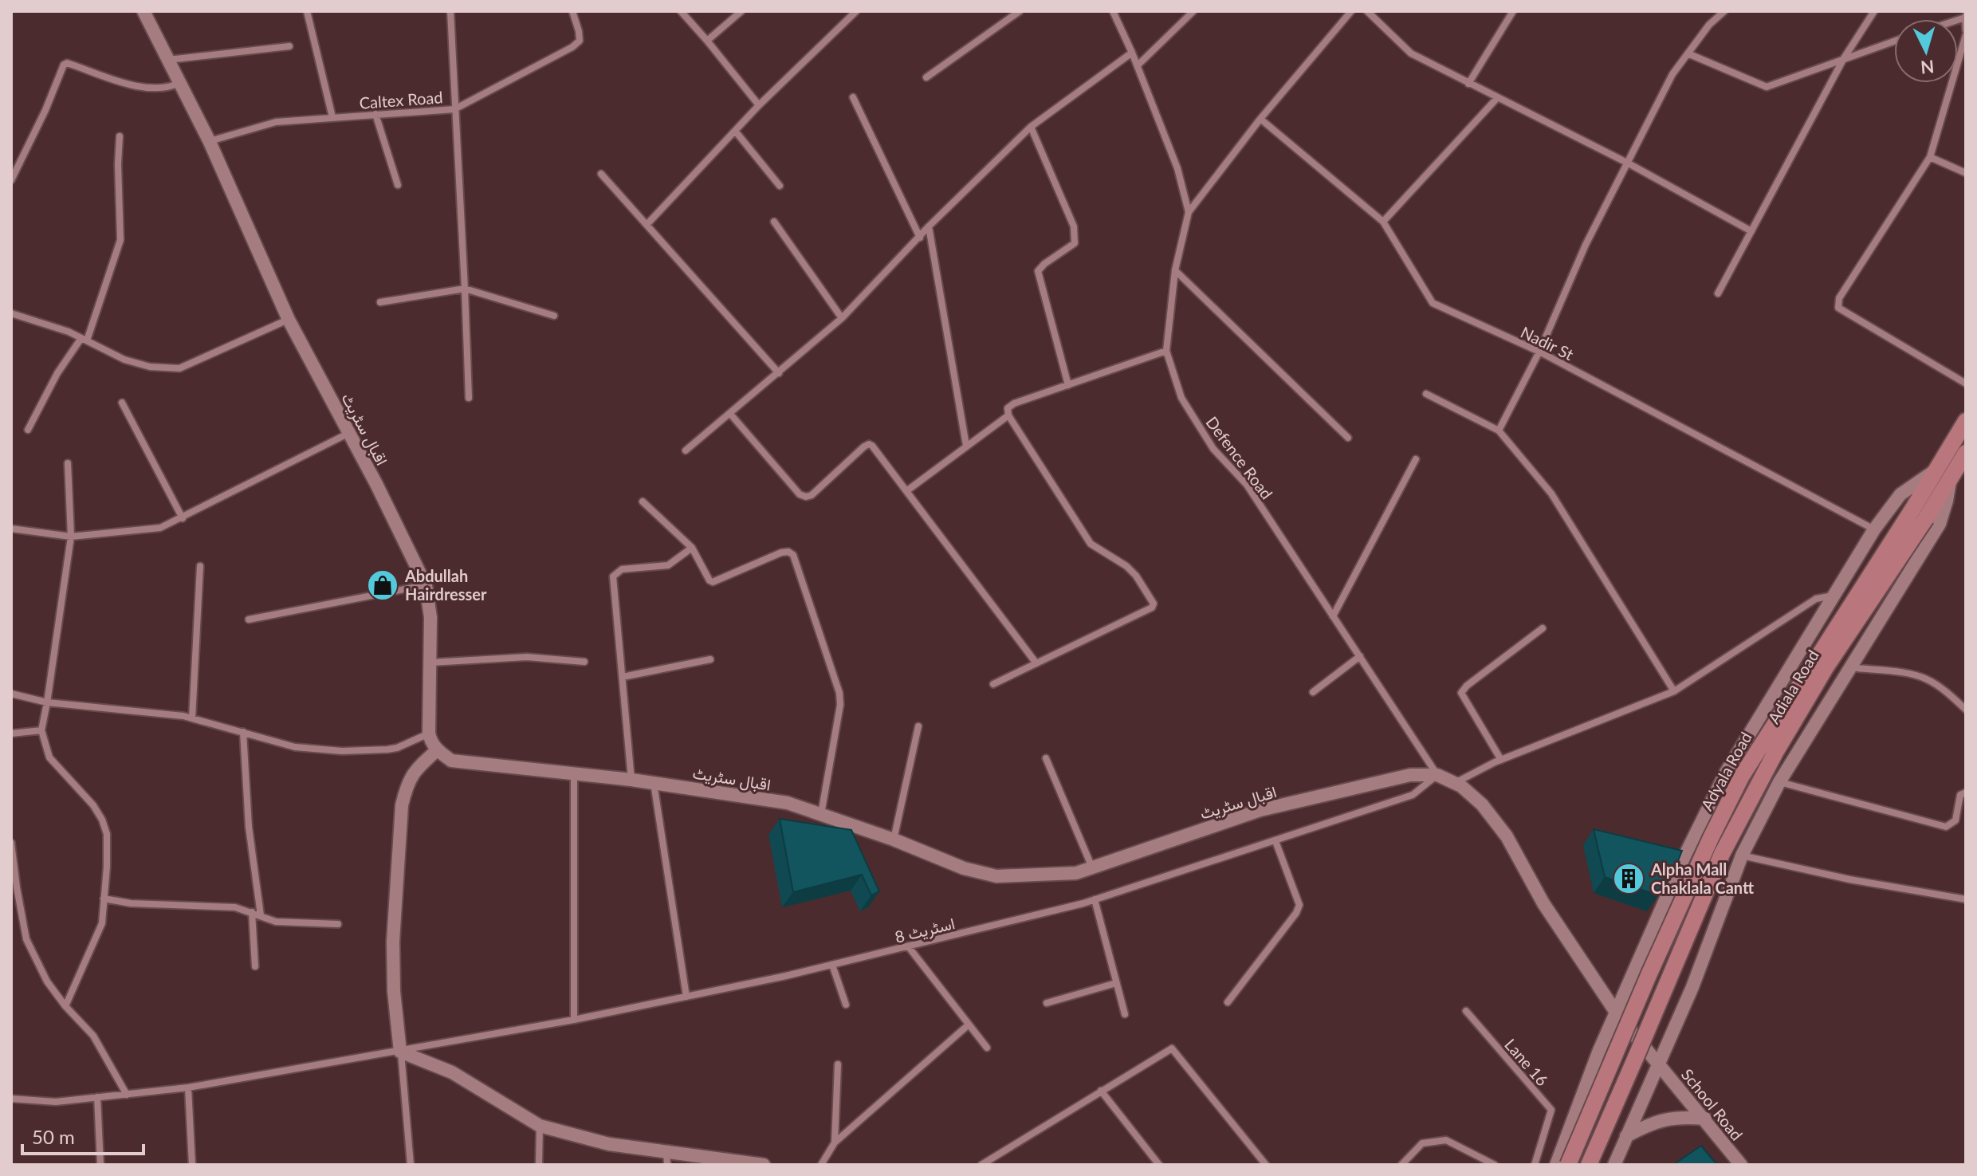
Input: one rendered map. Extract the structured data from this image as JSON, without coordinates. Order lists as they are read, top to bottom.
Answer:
{
  "streets": {
    "main road": ["Adiala Road", "Adyala Road"],
    "street": [
      "Caltex Road",
      "Nadir St",
      "اقبال سٹریٹ",
      "Defence Road",
      "اسٹریٹ 8",
      "Lane 16",
      "School Road"
    ]
  },
  "crossings": [
    ["Caltex Road", "اقبال سٹریٹ"],
    ["اقبال سٹریٹ", "Defence Road"],
    ["اقبال سٹریٹ", "اسٹریٹ 8"],
    ["اقبال سٹریٹ", "School Road"],
    ["Defence Road", "اسٹریٹ 8"],
    ["Adiala Road", "Adyala Road"]
  ],
  "places": {
    "shop": ["Abdullah Hairdresser"],
    "building": ["Alpha Mall Chaklala Cantt"]
  },
  "scale_bar": "50 m",
  "north": "bottom"
}
